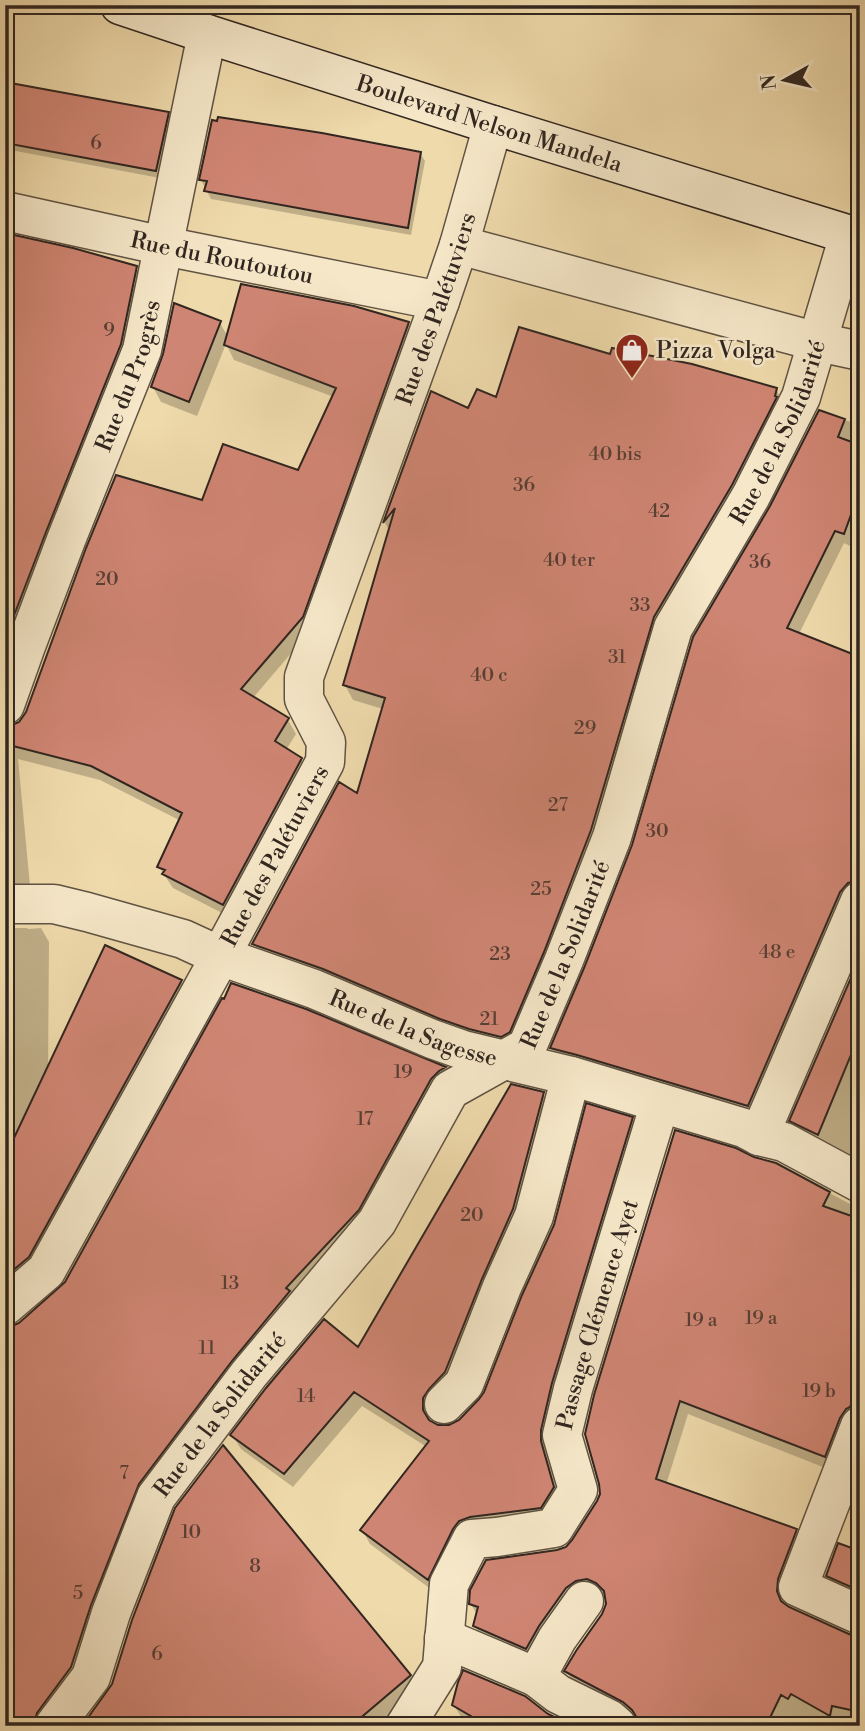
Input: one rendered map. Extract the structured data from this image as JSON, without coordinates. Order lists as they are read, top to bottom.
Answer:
{
  "streets": {
    "street": [
      "Boulevard Nelson Mandela",
      "Rue du Routoutou",
      "Rue des Palétuviers",
      "Rue du Progrès",
      "Rue de la Solidarité",
      "Rue de la Sagesse",
      "Passage Clémence Ayet"
    ]
  },
  "crossings": [
    ["Boulevard Nelson Mandela", "Rue des Palétuviers"],
    ["Boulevard Nelson Mandela", "Rue du Progrès"],
    ["Boulevard Nelson Mandela", "Rue de la Solidarité"],
    ["Rue du Routoutou", "Rue des Palétuviers"],
    ["Rue du Routoutou", "Rue du Progrès"],
    ["Rue des Palétuviers", "Rue de la Sagesse"],
    ["Rue de la Solidarité", "Rue de la Sagesse"],
    ["Rue de la Sagesse", "Passage Clémence Ayet"]
  ],
  "places": {
    "shop": ["Pizza Volga"]
  },
  "house_numbers": [
    "6",
    "9",
    "40 bis",
    "36",
    "42",
    "40 ter",
    "36",
    "20",
    "33",
    "31",
    "40 c",
    "29",
    "27",
    "30",
    "25",
    "48 e",
    "23",
    "21",
    "19",
    "17",
    "20",
    "13",
    "19 a",
    "19 a",
    "11",
    "19 b",
    "14",
    "7",
    "10",
    "8",
    "5",
    "6"
  ],
  "north": "left"
}
